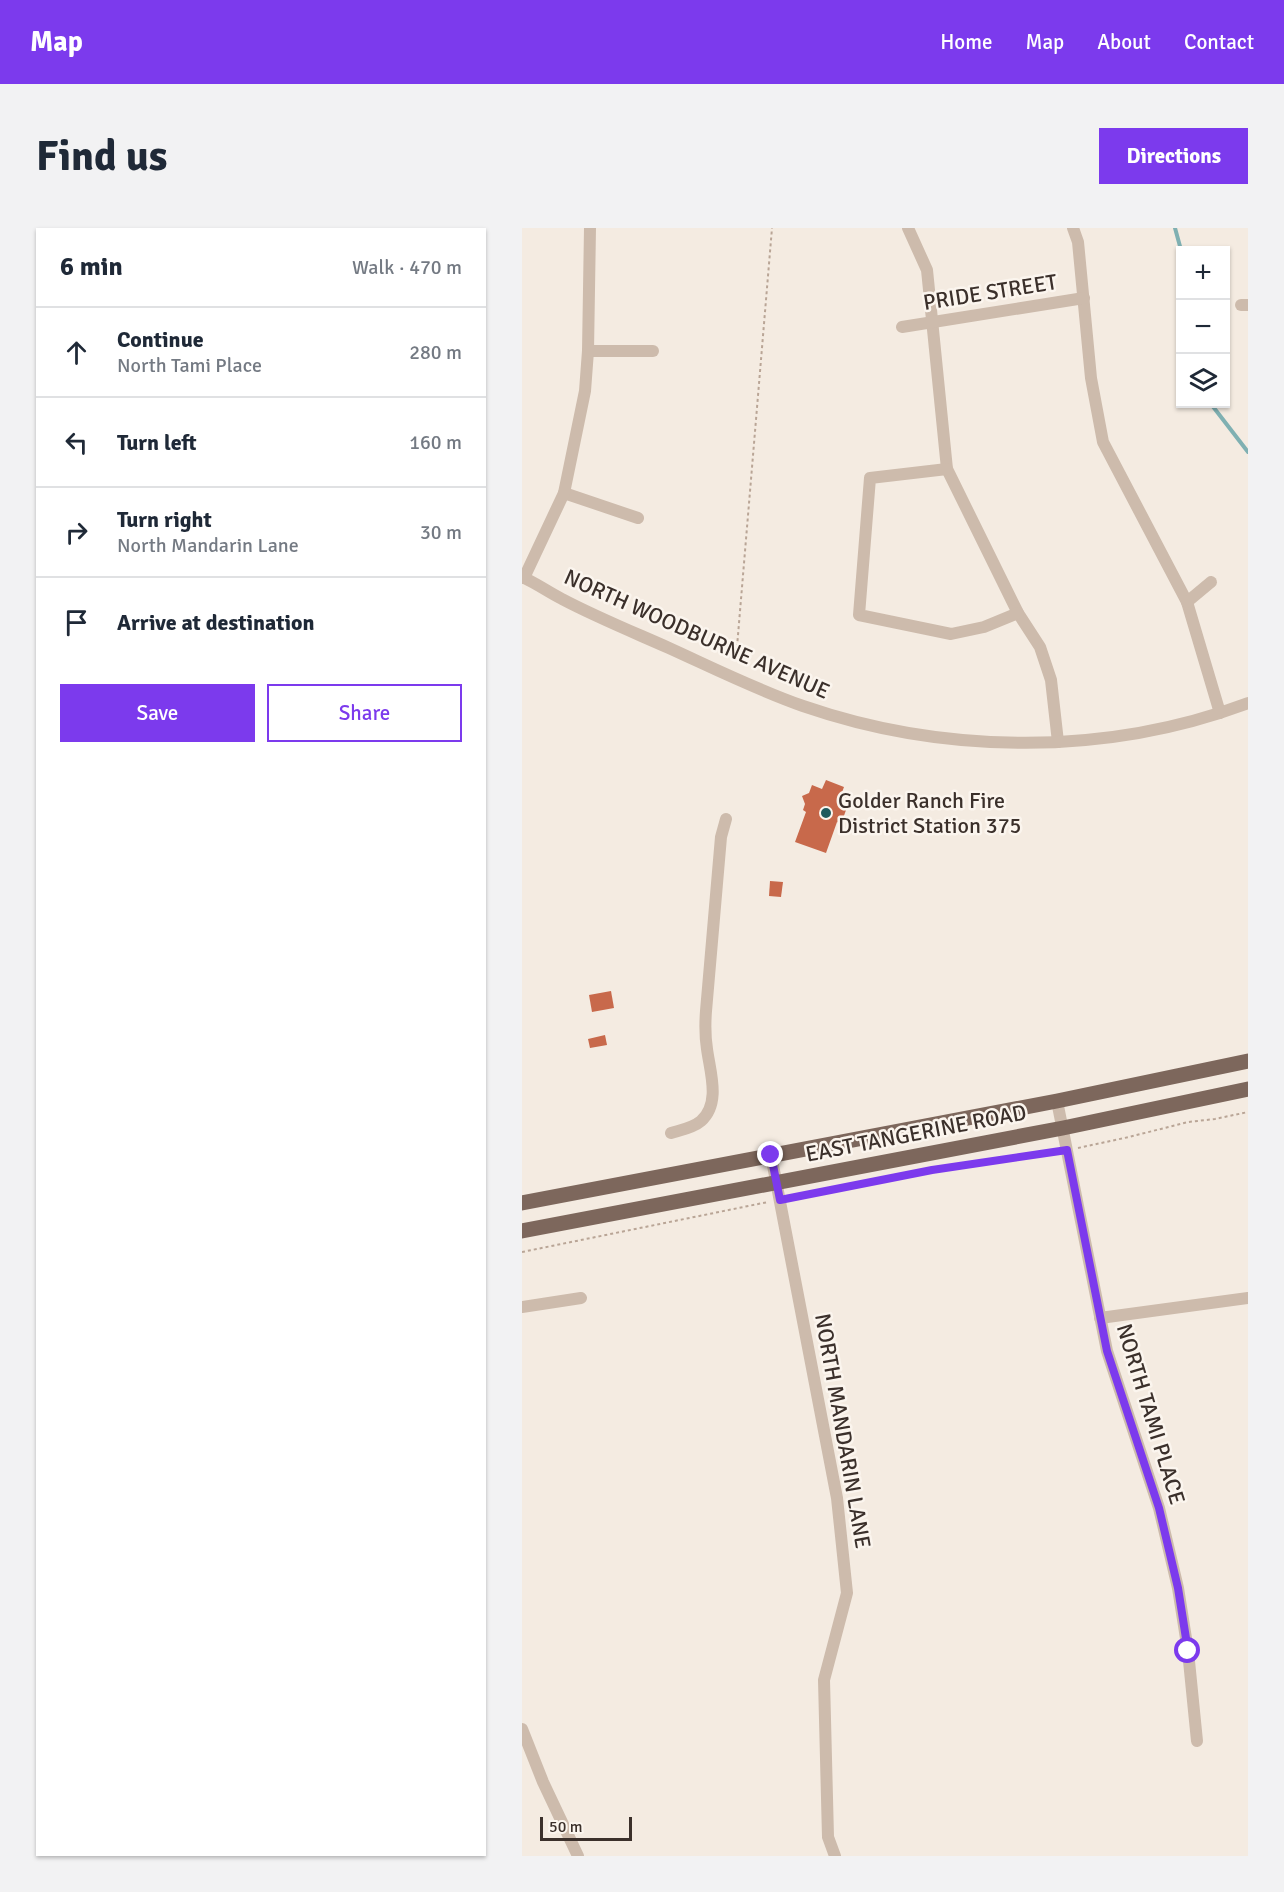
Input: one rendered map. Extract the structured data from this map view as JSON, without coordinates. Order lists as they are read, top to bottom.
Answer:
{
  "streets": {
    "main road": ["EAST TANGERINE ROAD"],
    "street": [
      "PRIDE STREET",
      "NORTH WOODBURNE AVENUE",
      "NORTH TAMI PLACE",
      "NORTH MANDARIN LANE"
    ]
  },
  "crossings": [
    ["EAST TANGERINE ROAD", "NORTH TAMI PLACE"],
    ["EAST TANGERINE ROAD", "NORTH MANDARIN LANE"]
  ],
  "places": ["Golder Ranch Fire District Station 375"],
  "scale_bar": "50 m",
  "page": {
    "header": "Map",
    "nav": [
      "Home",
      "Map",
      "About",
      "Contact"
    ],
    "buttons": [
      "Directions",
      ["Save", "Share"]
    ],
    "title": "Find us",
    "heading": ["6 min", "Walk · 470 m"],
    "map_buttons": ["+", "−"],
    "list": [
      ["Continue", "North Tami Place", "280 m"],
      ["Turn left", "160 m"],
      ["Turn right", "North Mandarin Lane", "30 m"],
      "Arrive at destination"
    ],
    "scale": "50 m"
  }
}
